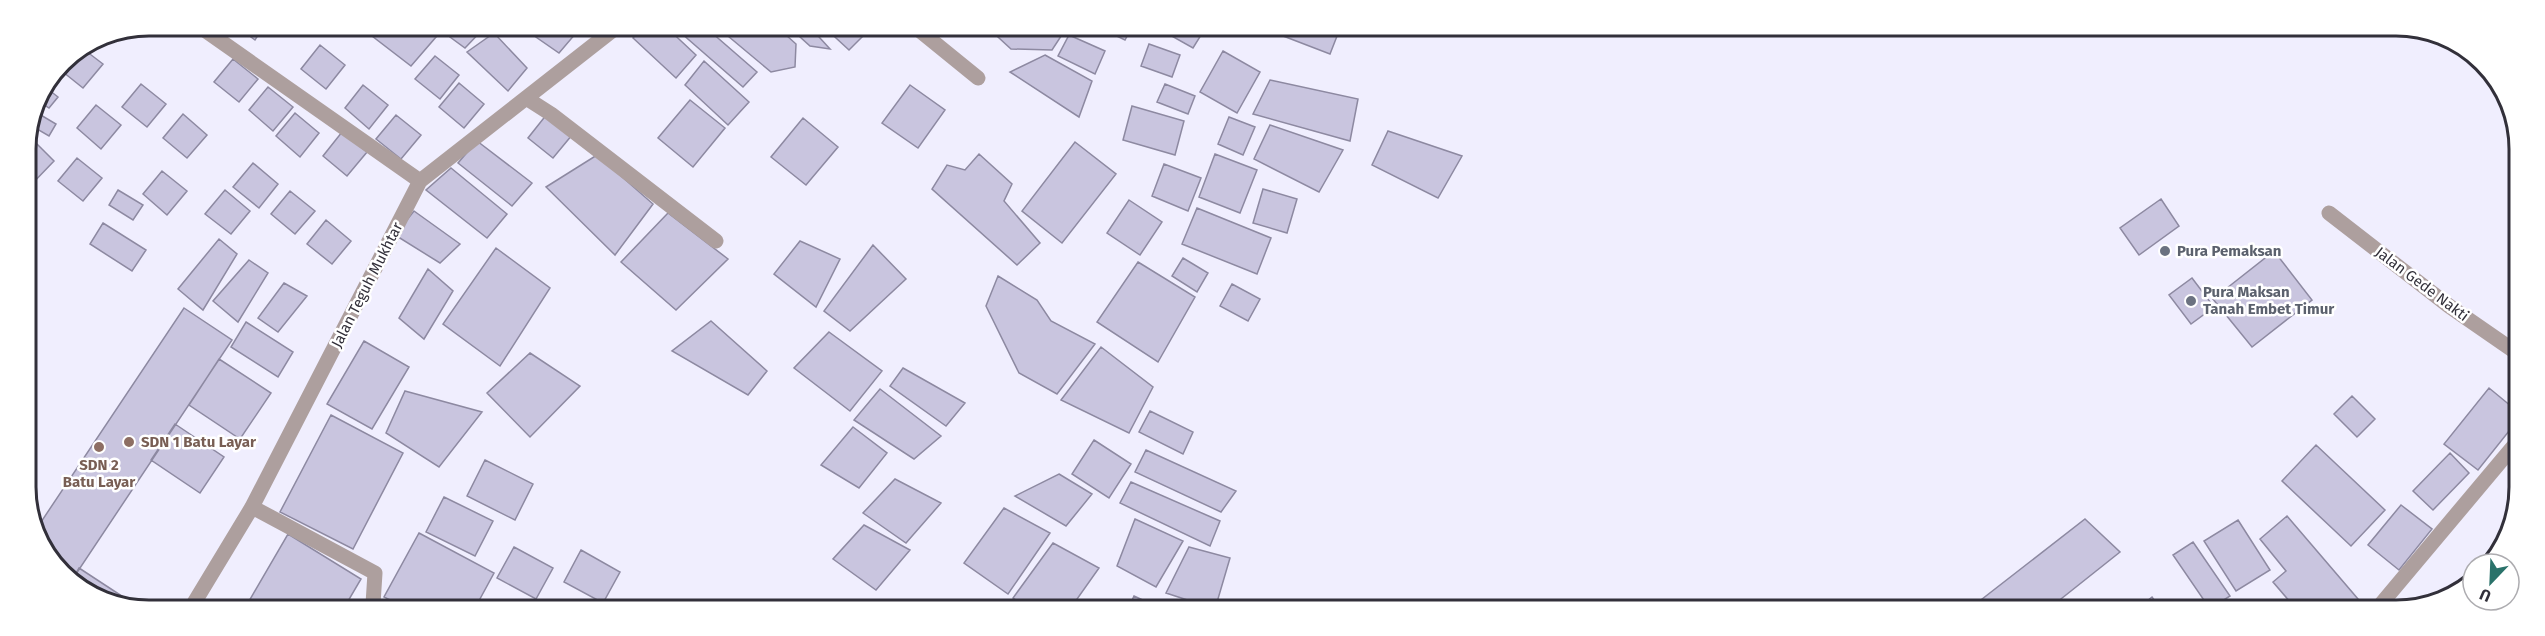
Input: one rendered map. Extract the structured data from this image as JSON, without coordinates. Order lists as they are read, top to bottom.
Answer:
{
  "streets": {
    "street": ["Jalan Gede Nakti", "Jalan Teguh Mukhtar"]
  },
  "places": [
    "Pura Pemaksan",
    "Pura Maksan Tanah Embet Timur",
    "SDN 1 Batu Layar",
    "SDN 2 Batu Layar"
  ],
  "north": "bottom left"
}
